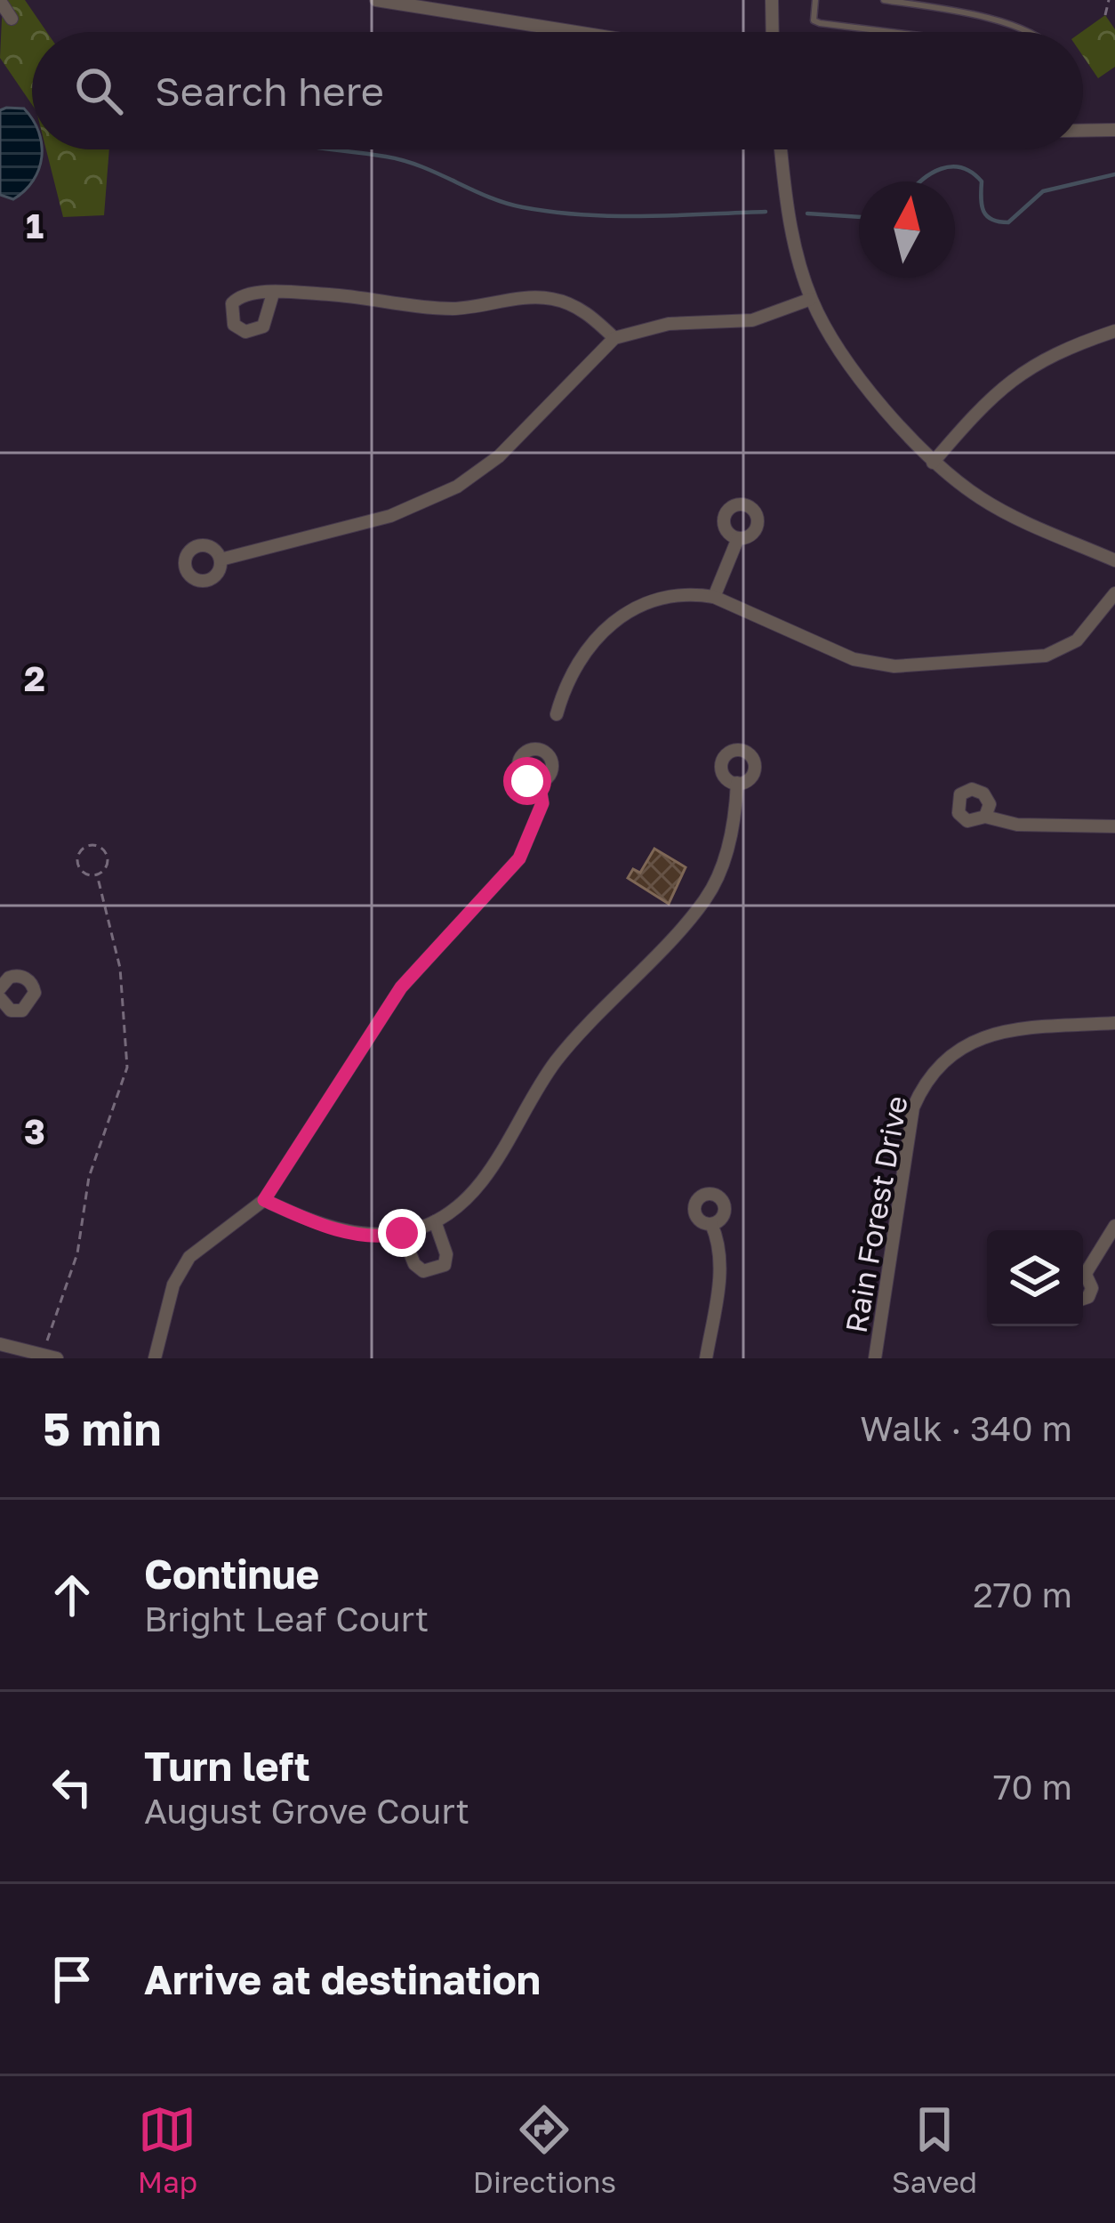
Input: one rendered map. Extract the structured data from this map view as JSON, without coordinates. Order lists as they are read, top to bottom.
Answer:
{
  "streets": {
    "street": ["Rain Forest Drive"]
  },
  "north": "top",
  "page": {
    "search": "Search here",
    "heading": ["5 min", "Walk · 340 m"],
    "list": [
      ["Continue", "Bright Leaf Court", "270 m"],
      ["Turn left", "August Grove Court", "70 m"],
      "Arrive at destination"
    ],
    "nav": ["Map", "Directions", "Saved"]
  },
  "grid": {
    "rows": ["1", "2", "3"]
  }
}
